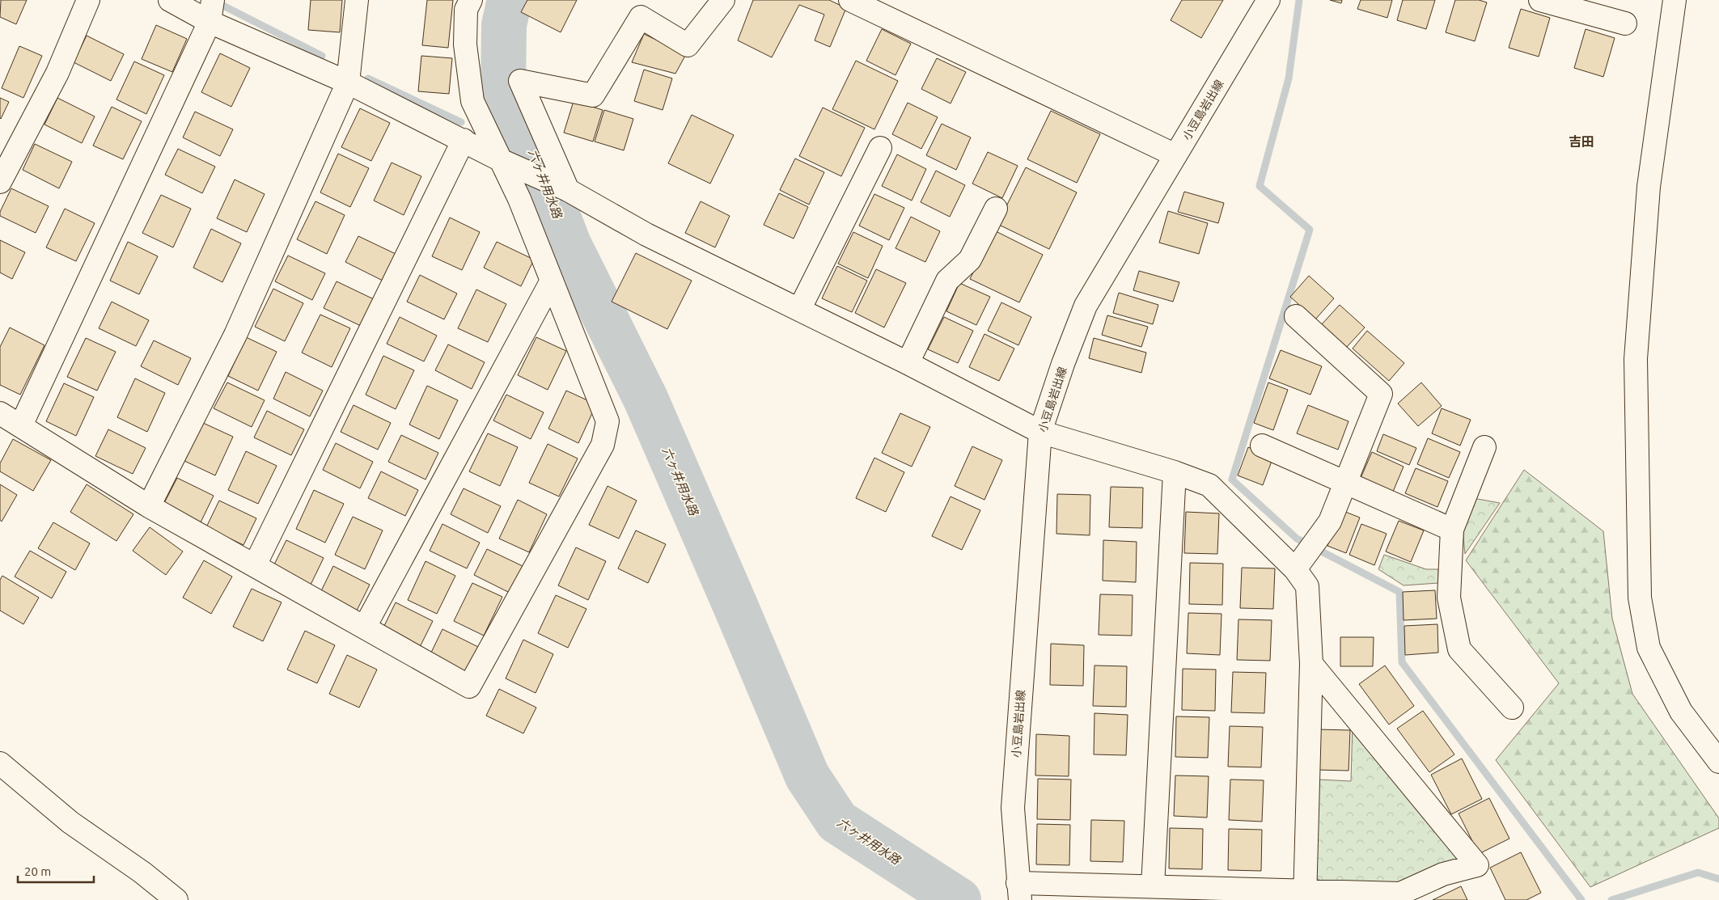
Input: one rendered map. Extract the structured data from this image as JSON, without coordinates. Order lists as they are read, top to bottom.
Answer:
{
  "streets": {
    "street": ["小豆島岩出線"]
  },
  "districts": ["吉田"],
  "water": ["六ヶ井用水路"],
  "scale_bar": "20 m"
}
